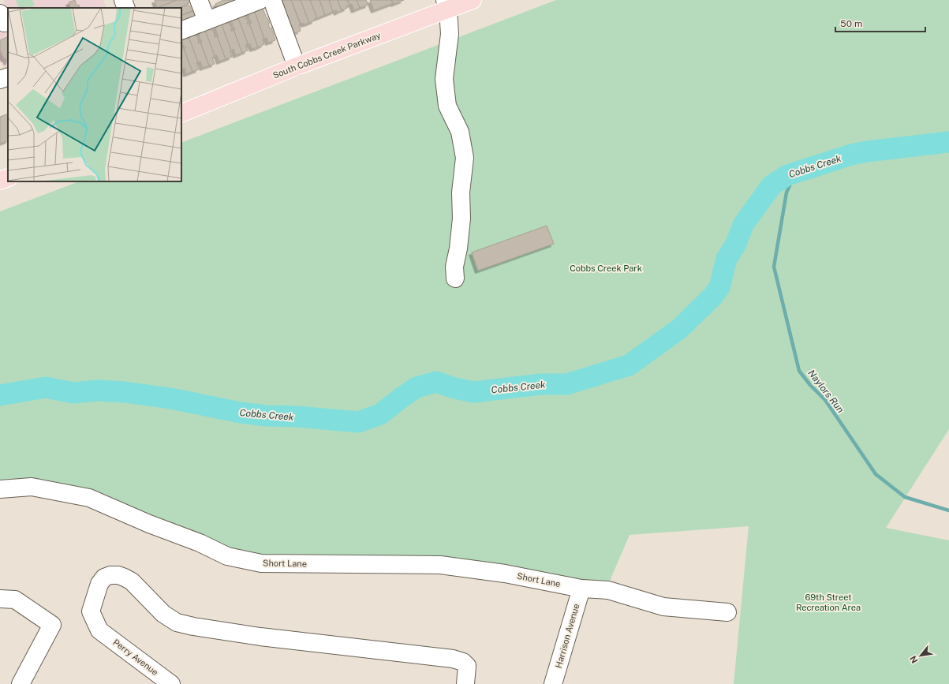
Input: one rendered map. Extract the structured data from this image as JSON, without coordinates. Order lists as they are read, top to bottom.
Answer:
{
  "streets": {
    "main road": ["South Cobbs Creek Parkway"],
    "street": ["Short Lane", "Harrison Avenue", "Perry Avenue"]
  },
  "crossings": [
    ["Short Lane", "Harrison Avenue"]
  ],
  "water": ["Cobbs Creek", "Naylors Run"],
  "parks": ["Cobbs Creek Park", "69th Street Recreation Area"],
  "scale_bar": "50 m",
  "north": "bottom left"
}
